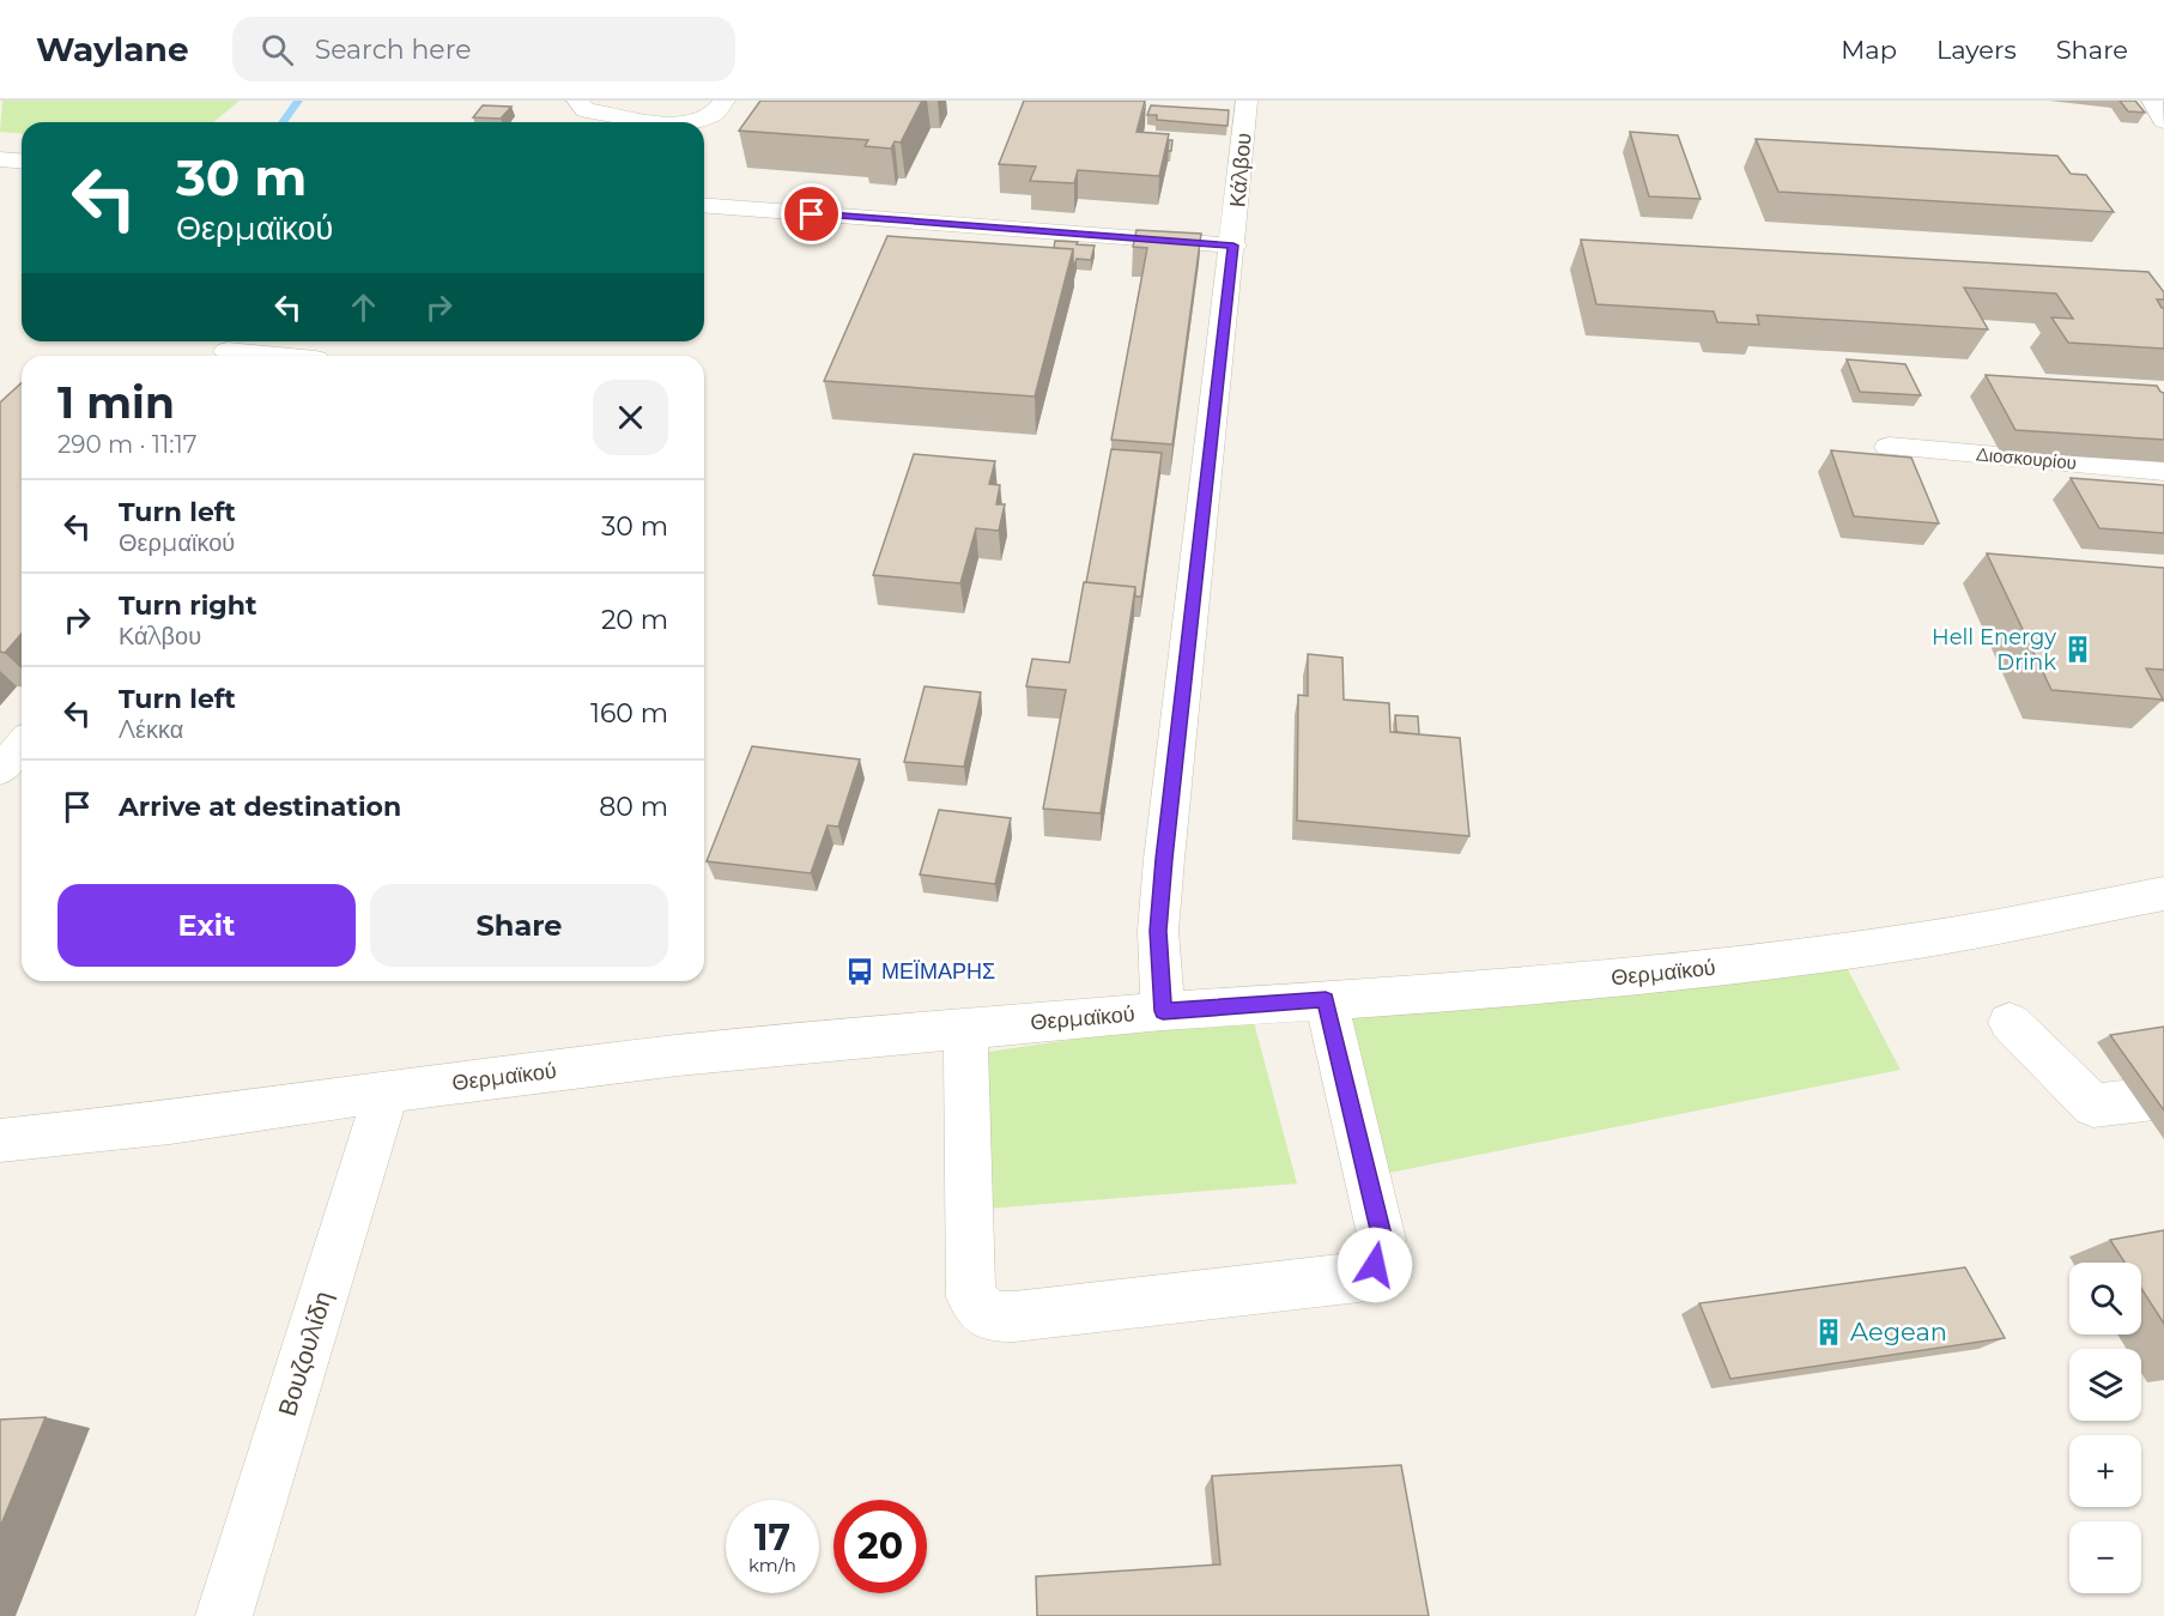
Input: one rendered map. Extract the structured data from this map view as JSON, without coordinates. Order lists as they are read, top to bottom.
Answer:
{
  "streets": {
    "street": [
      "Κάλβου",
      "Διοσκουρίου",
      "Θερμαϊκού",
      "Βουζουλίδη"
    ]
  },
  "crossings": [
    ["Κάλβου", "Θερμαϊκού"],
    ["Θερμαϊκού", "Βουζουλίδη"]
  ],
  "places": {
    "building": ["Hell Energy Drink", "Aegean"],
    "bus stop": ["ΜΕΪΜΑΡΗΣ"]
  },
  "page": {
    "header": "Waylane",
    "search": "Search here",
    "nav": ["Map", "Layers", "Share"],
    "turn": ["30 m", "Θερμαϊκού"],
    "heading": ["1 min", "290 m · 11:17"],
    "list": [
      {
        "name": "Turn left",
        "note": "Θερμαϊκού",
        "value": "30 m"
      },
      {
        "name": "Turn right",
        "note": "Κάλβου",
        "value": "20 m"
      },
      {
        "name": "Turn left",
        "note": "Λέκκα",
        "value": "160 m"
      },
      {
        "name": "Arrive at destination",
        "value": "80 m"
      }
    ],
    "buttons": ["Exit", "Share"],
    "map_buttons": ["+", "−"],
    "speed": "17 km/h",
    "limit": "20"
  }
}
